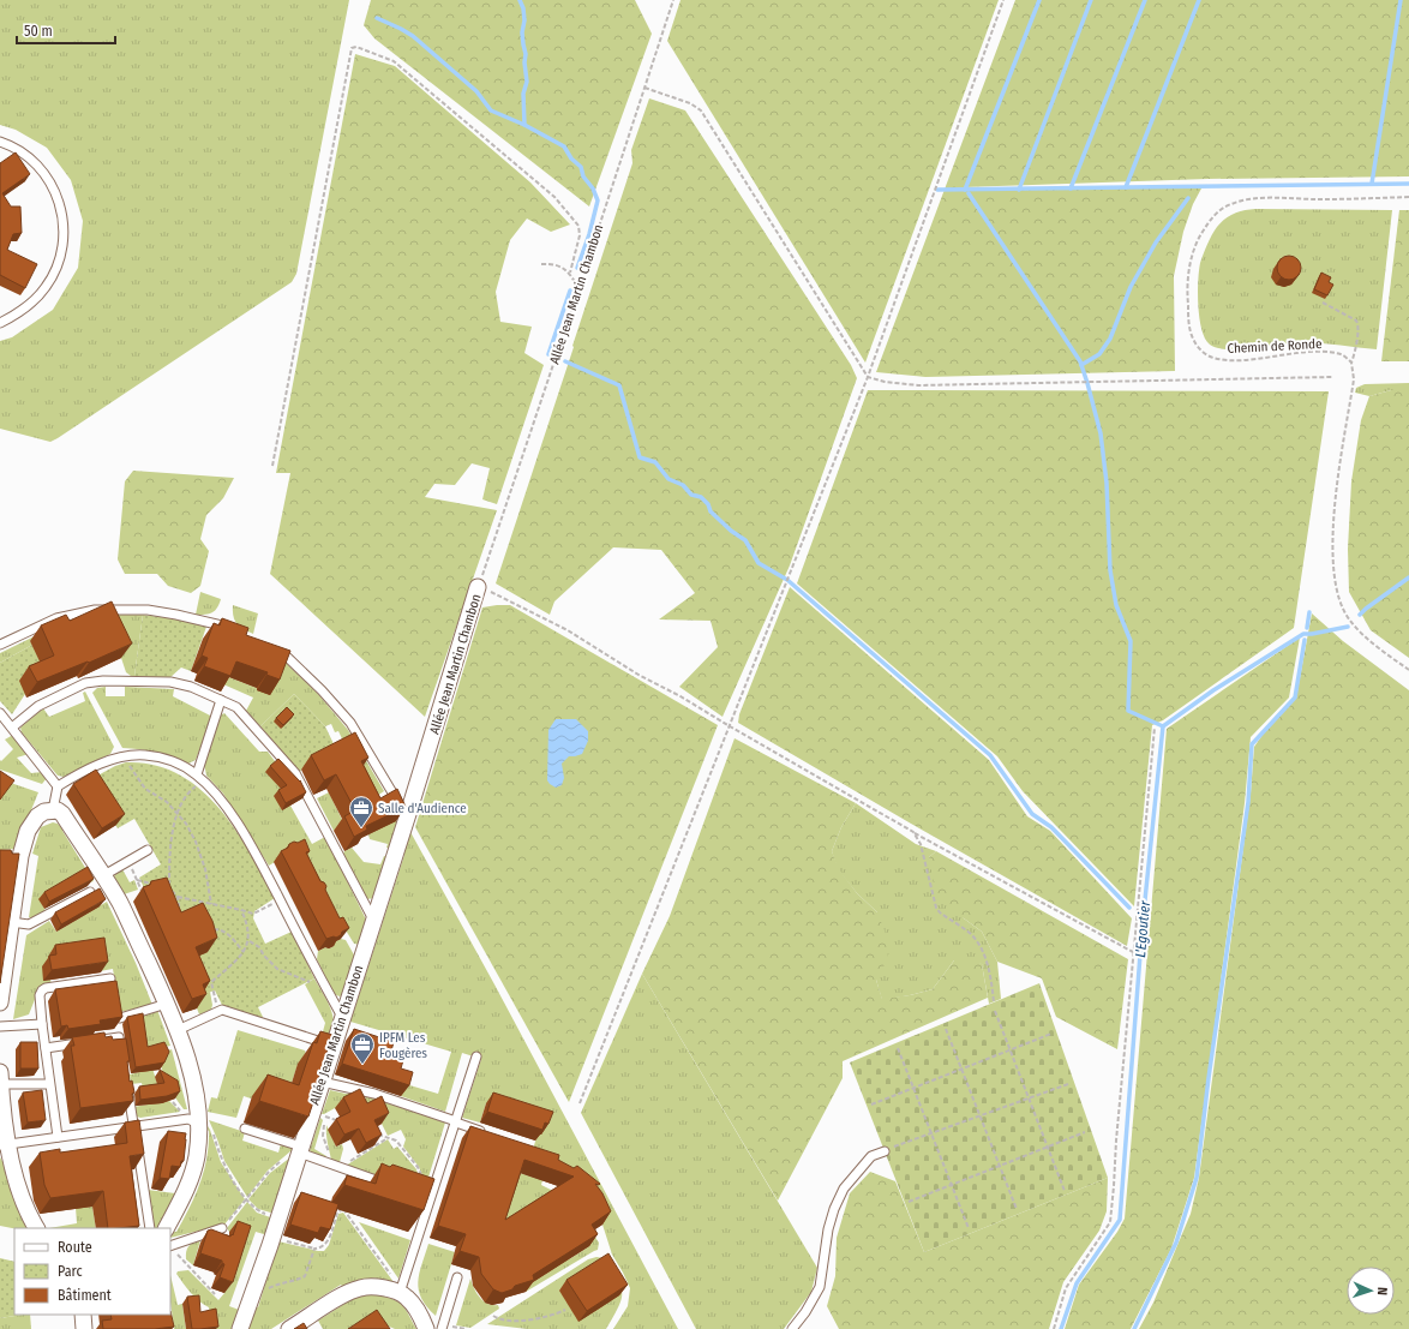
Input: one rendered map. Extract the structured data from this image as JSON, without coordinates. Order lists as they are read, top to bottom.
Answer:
{
  "streets": {
    "street": ["Allée Jean Martin Chambon"],
    "path": ["Chemin de Ronde"]
  },
  "water": ["L'Egoutier"],
  "places": {
    "office": ["Salle d'Audience", "IPFM Les Fougères"]
  },
  "legend": ["Route", "Parc", "Bâtiment"],
  "scale_bar": "50 m",
  "north": "right"
}
